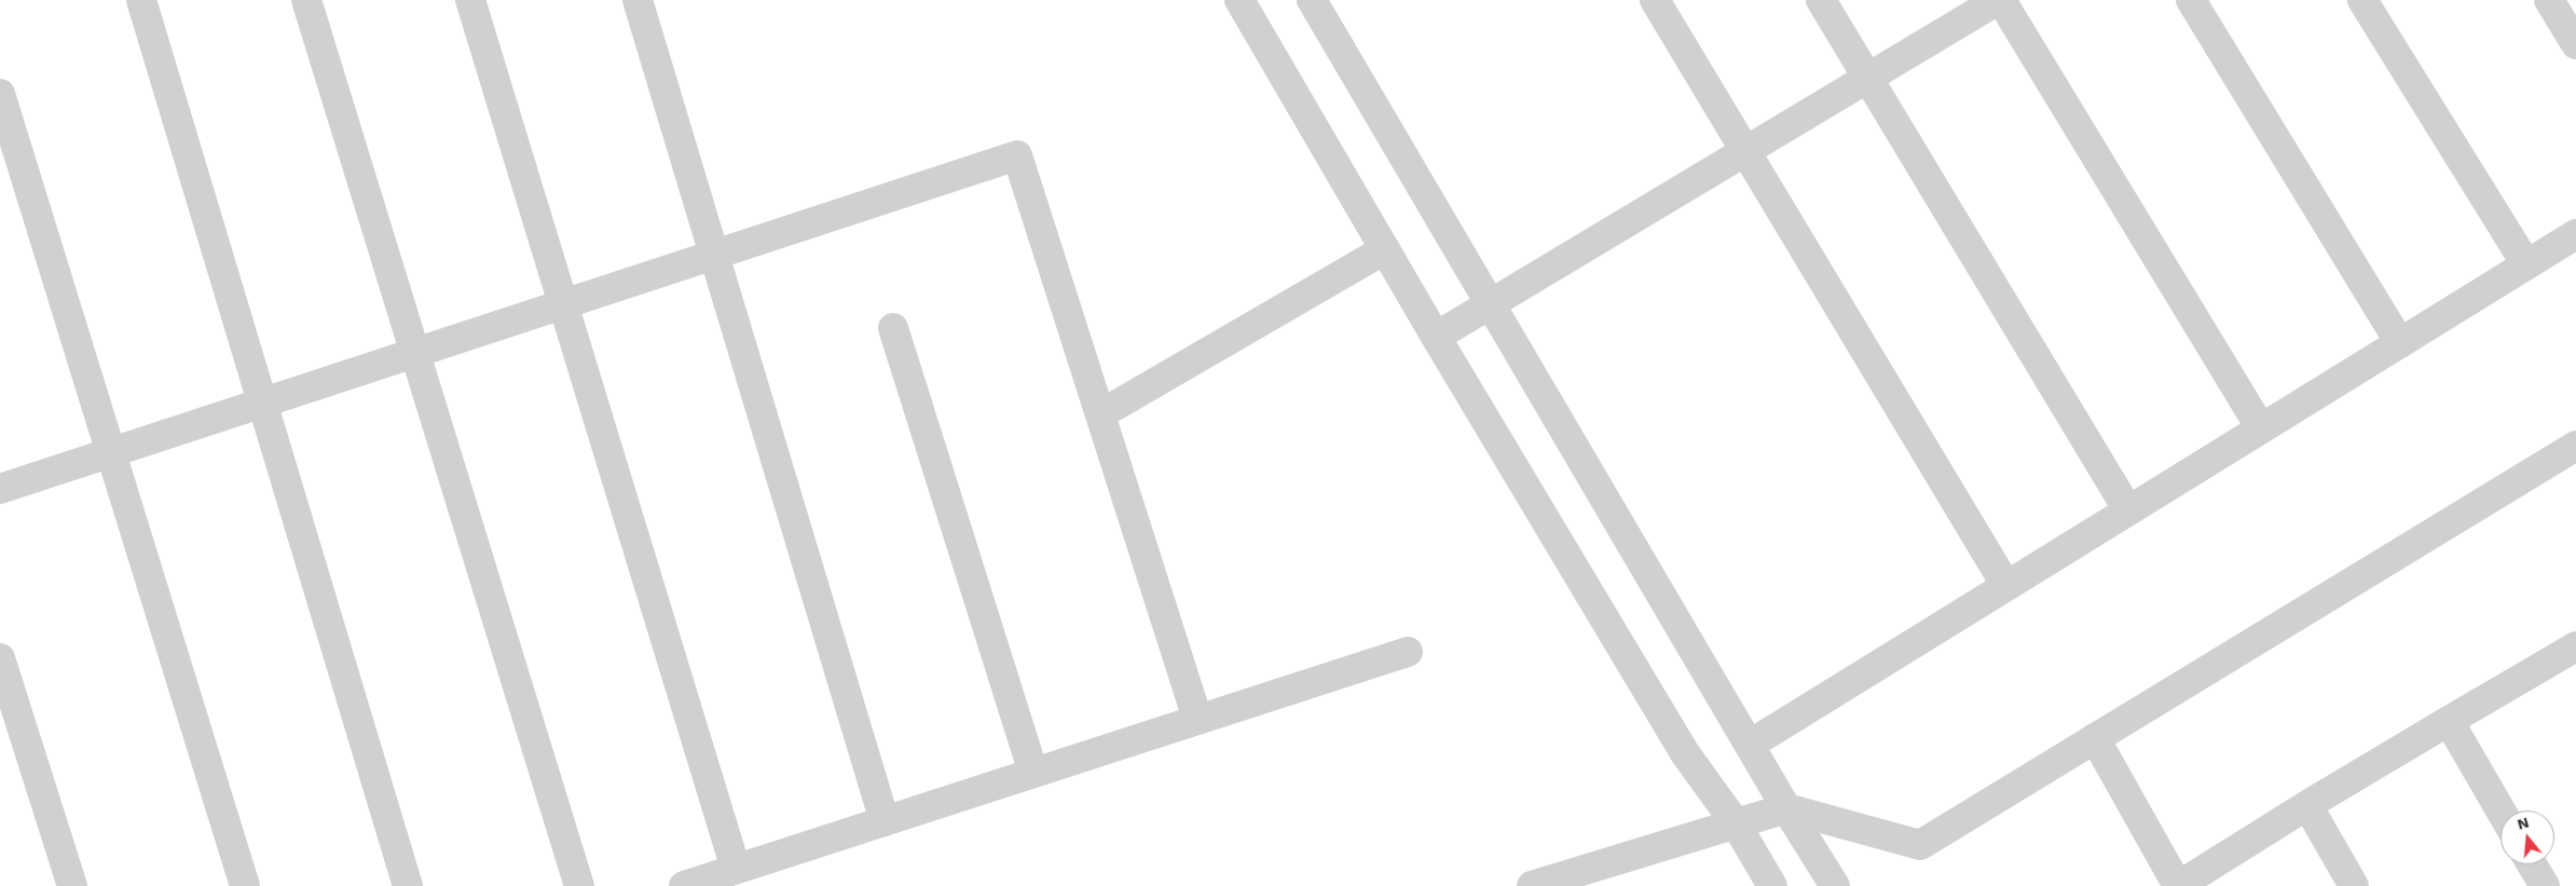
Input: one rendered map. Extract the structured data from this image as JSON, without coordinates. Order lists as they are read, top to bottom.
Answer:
{
  "north": "top"
}
